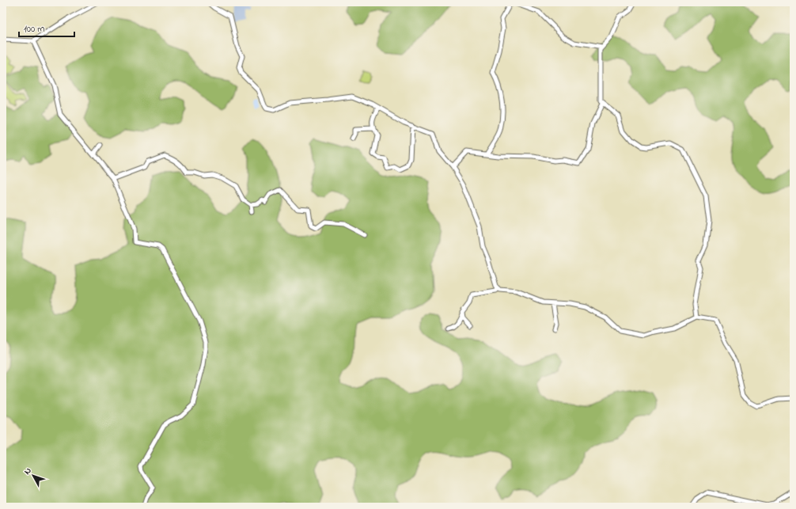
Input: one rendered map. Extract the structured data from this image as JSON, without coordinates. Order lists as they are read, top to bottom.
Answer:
{
  "scale_bar": "100 m",
  "north": "top left"
}
